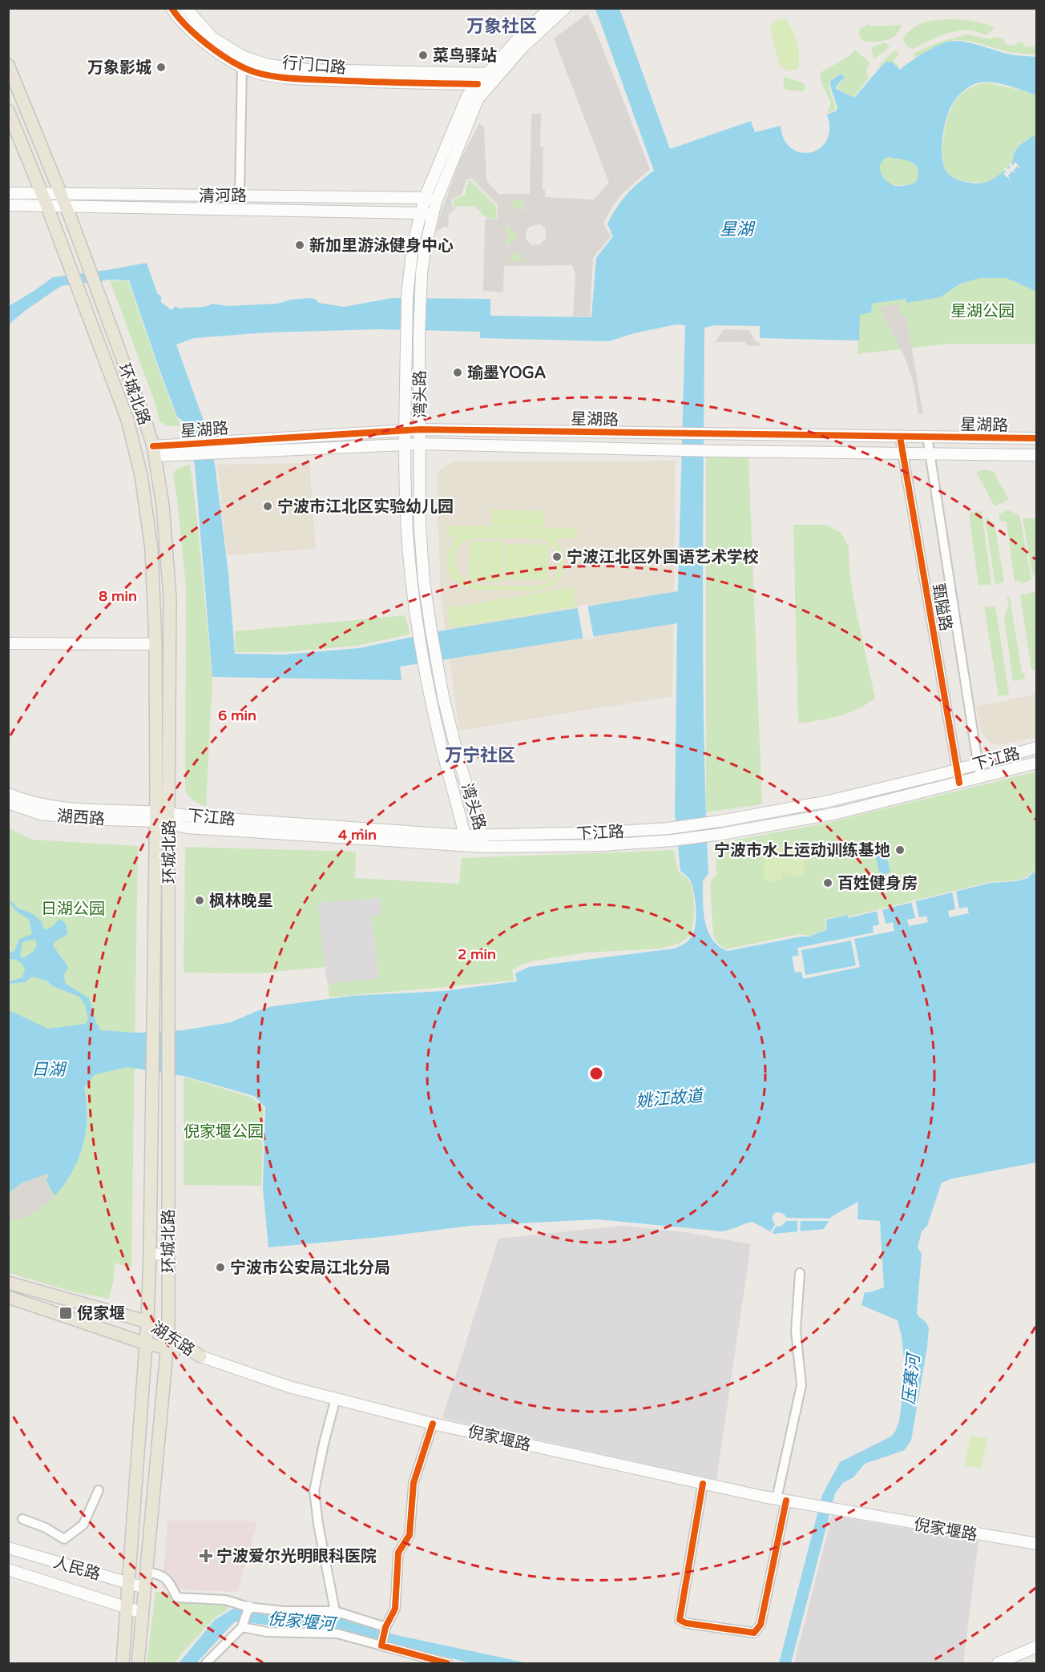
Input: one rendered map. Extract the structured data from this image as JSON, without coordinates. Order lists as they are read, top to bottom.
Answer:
{
  "streets": {
    "main road": [
      "行门口路",
      "清河路",
      "环城北路",
      "湾头路",
      "星湖路",
      "下江路",
      "湖西路",
      "湖东路",
      "倪家堰路",
      "人民路"
    ],
    "street": ["甄隘路"]
  },
  "crossings": [
    ["行门口路", "湾头路"],
    ["清河路", "环城北路"],
    ["清河路", "湾头路"],
    ["环城北路", "星湖路"],
    ["环城北路", "下江路"],
    ["环城北路", "湖西路"],
    ["环城北路", "湖东路"],
    ["环城北路", "人民路"],
    ["湾头路", "星湖路"],
    ["湾头路", "下江路"],
    ["星湖路", "甄隘路"],
    ["甄隘路", "下江路"],
    ["下江路", "湖西路"],
    ["湖东路", "倪家堰路"]
  ],
  "districts": ["万象社区", "万宁社区"],
  "water": [
    "星湖",
    "日湖",
    "姚江故道",
    "压赛河",
    "倪家堰河"
  ],
  "parks": ["星湖公园", "日湖公园", "倪家堰公园"],
  "places": {
    "other": [
      "菜鸟驿站",
      "万象影城",
      "新加里游泳健身中心",
      "瑜墨YOGA",
      "宁波市江北区实验幼儿园",
      "宁波江北区外国语艺术学校",
      "宁波市水上运动训练基地",
      "百姓健身房",
      "枫林晚星",
      "宁波市公安局江北分局"
    ],
    "transit": ["倪家堰"],
    "health": ["宁波爱尔光明眼科医院"]
  },
  "rings": [
    "8 min",
    "6 min",
    "4 min",
    "2 min"
  ]
}
